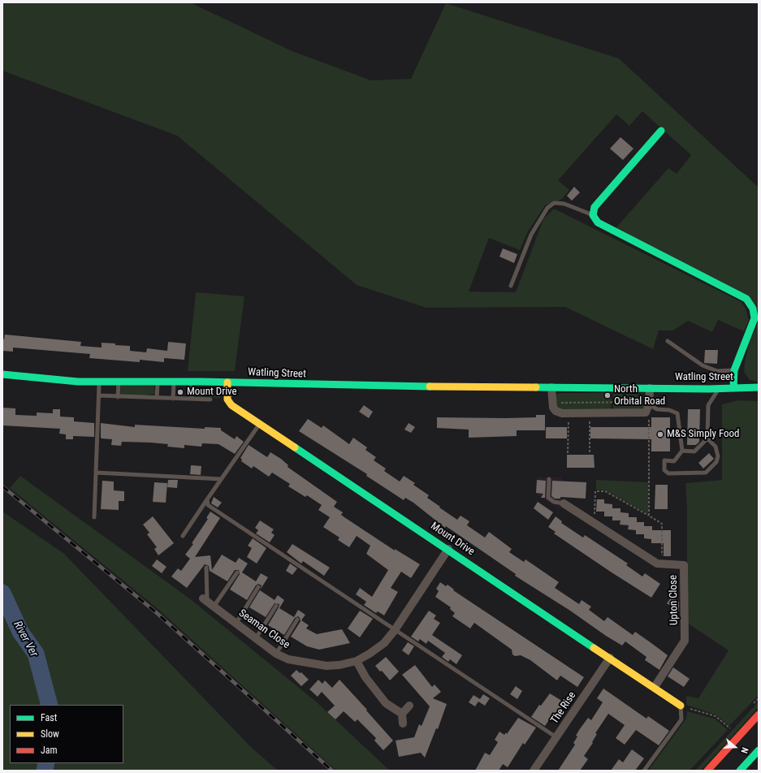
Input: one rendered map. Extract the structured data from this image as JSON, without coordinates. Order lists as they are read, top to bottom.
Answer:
{
  "streets": {
    "main road": ["Watling Street", "Mount Drive"],
    "street": ["Upton Close", "Seaman Close", "The Rise"]
  },
  "crossings": [
    ["Watling Street", "Mount Drive"],
    ["Mount Drive", "Upton Close"],
    ["Mount Drive", "Seaman Close"],
    ["Mount Drive", "The Rise"]
  ],
  "water": ["River Ver"],
  "places": ["Mount Drive", "North Orbital Road", "M&S Simply Food"],
  "legend": ["Fast", "Slow", "Jam"],
  "north": "right"
}
